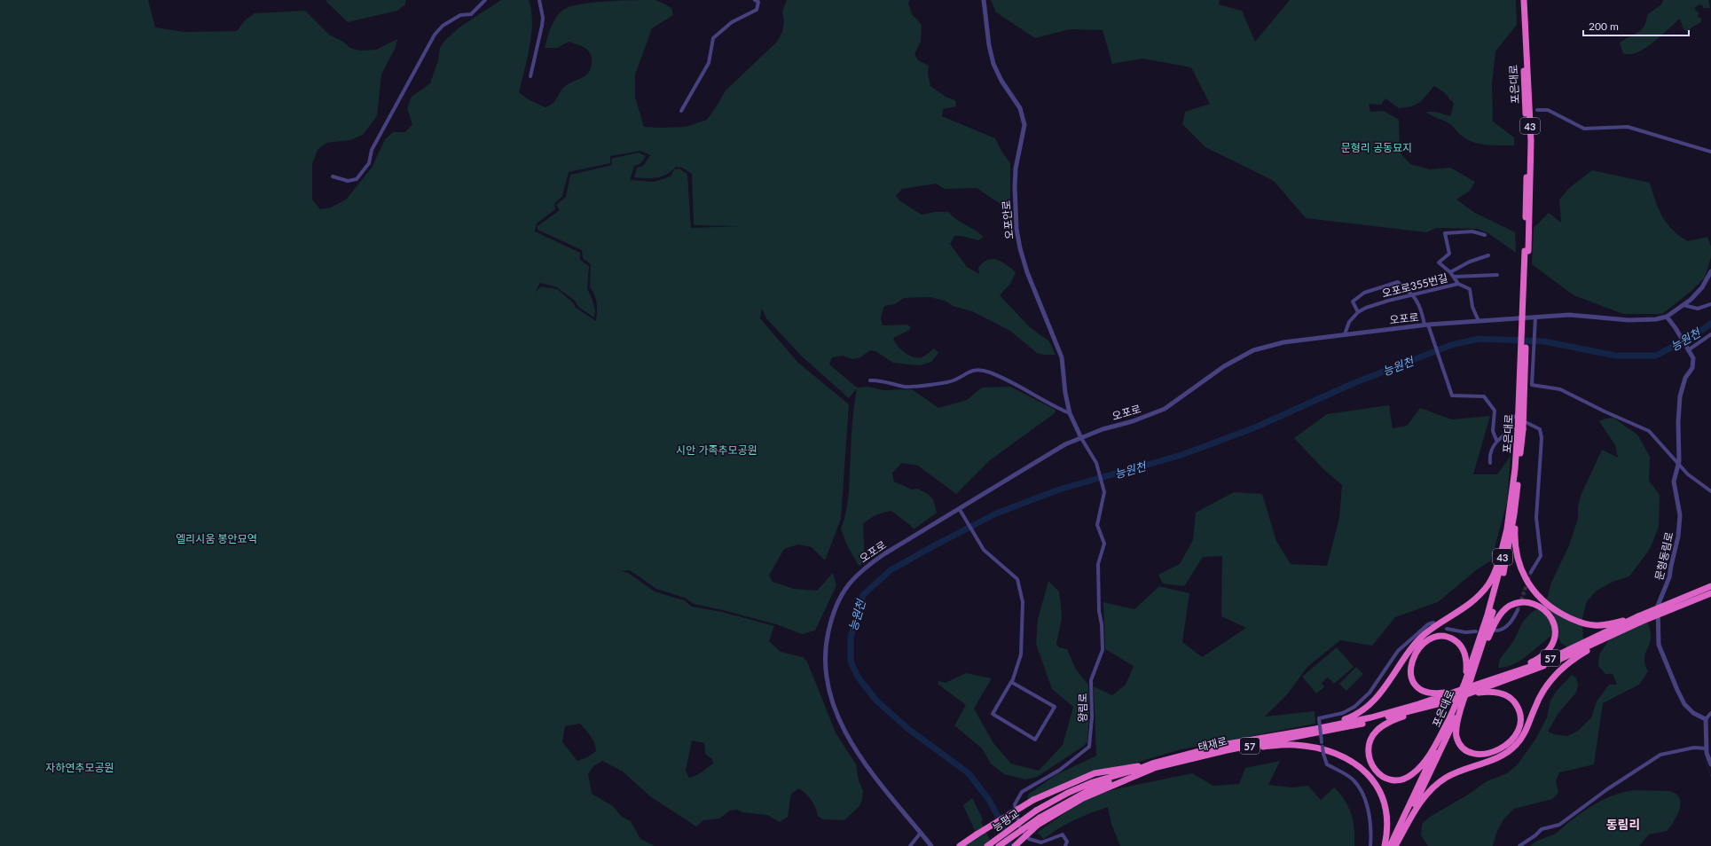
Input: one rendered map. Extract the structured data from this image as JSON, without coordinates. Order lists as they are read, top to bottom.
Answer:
{
  "streets": {
    "highway": [
      "포은대로",
      "43",
      "57",
      "태재로",
      "능평교"
    ],
    "street": [
      "오포안로",
      "오포로355번길",
      "오포로",
      "문형동림로",
      "왕림로"
    ]
  },
  "crossings": [
    ["포은대로", "43"],
    ["오포안로", "오포로"],
    ["오포안로", "왕림로"],
    ["오포로355번길", "오포로"],
    ["오포로", "문형동림로"],
    ["오포로", "왕림로"],
    ["57", "태재로"],
    ["태재로", "능평교"]
  ],
  "districts": ["동림리"],
  "water": ["능원천"],
  "parks": [
    "문형리 공동묘지",
    "시안 가족추모공원",
    "엘리시움 봉안묘역",
    "자하연추모공원"
  ],
  "scale_bar": "200 m"
}
